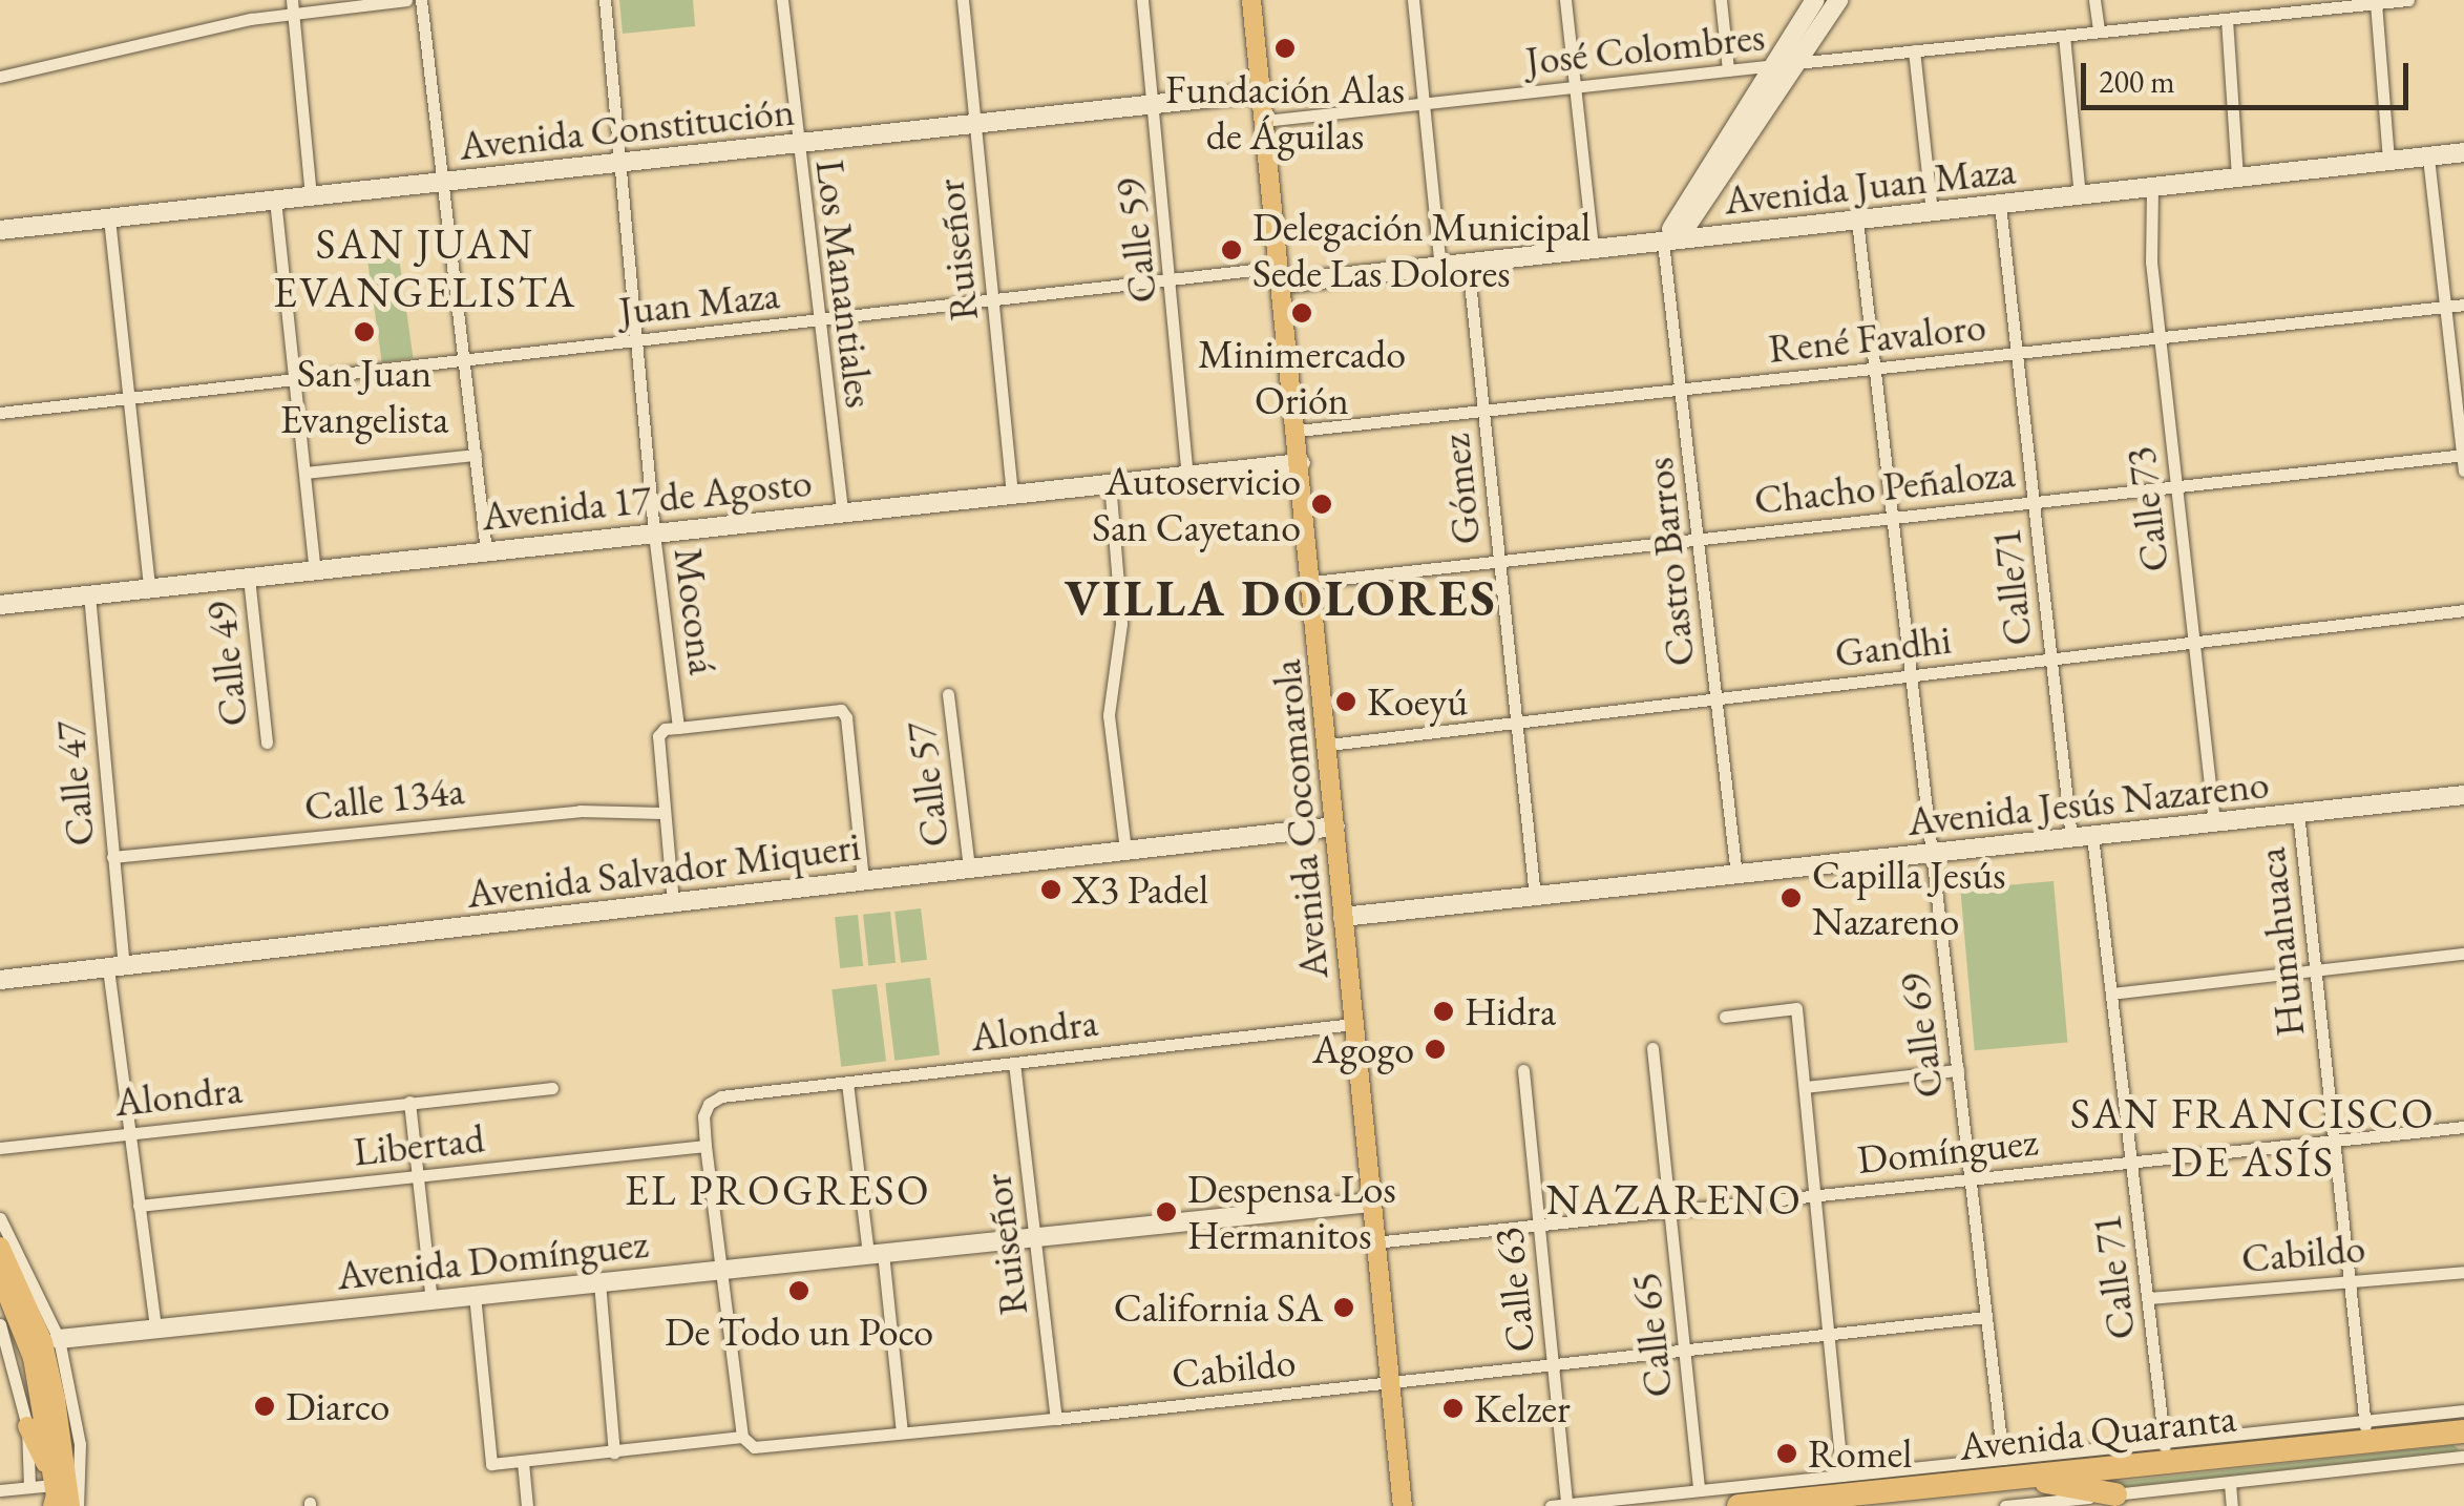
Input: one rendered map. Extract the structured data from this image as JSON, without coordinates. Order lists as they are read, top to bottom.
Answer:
{
  "streets": {
    "highway": ["Avenida Quaranta"],
    "main road": [
      "Avenida Constitución",
      "Avenida Juan Maza",
      "Avenida 17 de Agosto",
      "Avenida Jesús Nazareno",
      "Avenida Cocomarola",
      "Avenida Salvador Miqueri",
      "Avenida Domínguez"
    ],
    "street": [
      "José Colombres",
      "Calle 59",
      "Ruiseñor",
      "Los Manantiales",
      "Juan Maza",
      "René Favaloro",
      "Chacho Peñaloza",
      "Gómez",
      "Calle 73",
      "Castro Barros",
      "Calle71",
      "Moconá",
      "Gandhi",
      "Calle 49",
      "Calle 47",
      "Calle 57",
      "Calle 134a",
      "Humahuaca",
      "Alondra",
      "Calle 69",
      "Libertad",
      "Domínguez",
      "Cabildo",
      "Calle 71",
      "Calle 63",
      "Calle 65"
    ]
  },
  "crossings": [
    ["José Colombres", "Avenida Cocomarola"],
    ["Avenida Constitución", "Calle 59"],
    ["Avenida Constitución", "Ruiseñor"],
    ["Avenida Constitución", "Los Manantiales"],
    ["Avenida Constitución", "Moconá"],
    ["Avenida Constitución", "Avenida Cocomarola"],
    ["Avenida Juan Maza", "Juan Maza"],
    ["Avenida Juan Maza", "Gómez"],
    ["Avenida Juan Maza", "Calle 73"],
    ["Avenida Juan Maza", "Castro Barros"],
    ["Avenida Juan Maza", "Calle71"],
    ["Avenida Juan Maza", "Avenida Cocomarola"],
    ["Avenida Juan Maza", "Calle 69"],
    ["Calle 59", "Juan Maza"],
    ["Calle 59", "Avenida 17 de Agosto"],
    ["Ruiseñor", "Juan Maza"],
    ["Ruiseñor", "Avenida 17 de Agosto"],
    ["Ruiseñor", "Alondra"],
    ["Ruiseñor", "Cabildo"],
    ["Ruiseñor", "Avenida Domínguez"],
    ["Los Manantiales", "Juan Maza"],
    ["Los Manantiales", "Avenida 17 de Agosto"],
    ["Juan Maza", "Moconá"],
    ["Juan Maza", "Avenida Cocomarola"],
    ["René Favaloro", "Gómez"],
    ["René Favaloro", "Calle 73"],
    ["René Favaloro", "Castro Barros"],
    ["René Favaloro", "Calle71"],
    ["René Favaloro", "Avenida Cocomarola"],
    ["René Favaloro", "Calle 69"],
    ["Chacho Peñaloza", "Gómez"],
    ["Chacho Peñaloza", "Calle 73"],
    ["Chacho Peñaloza", "Castro Barros"],
    ["Chacho Peñaloza", "Calle71"],
    ["Chacho Peñaloza", "Avenida Cocomarola"],
    ["Chacho Peñaloza", "Calle 69"],
    ["Gómez", "Gandhi"],
    ["Gómez", "Avenida Jesús Nazareno"],
    ["Avenida 17 de Agosto", "Moconá"],
    ["Avenida 17 de Agosto", "Calle 49"],
    ["Avenida 17 de Agosto", "Calle 47"],
    ["Avenida 17 de Agosto", "Avenida Cocomarola"],
    ["Calle 73", "Gandhi"],
    ["Calle 73", "Avenida Jesús Nazareno"],
    ["Castro Barros", "Gandhi"],
    ["Castro Barros", "Avenida Jesús Nazareno"],
    ["Calle71", "Gandhi"],
    ["Calle71", "Avenida Jesús Nazareno"],
    ["Moconá", "Calle 134a"],
    ["Moconá", "Avenida Salvador Miqueri"],
    ["Gandhi", "Avenida Cocomarola"],
    ["Gandhi", "Calle 69"],
    ["Calle 47", "Calle 134a"],
    ["Calle 47", "Avenida Salvador Miqueri"],
    ["Calle 47", "Alondra"],
    ["Calle 47", "Libertad"],
    ["Calle 47", "Avenida Domínguez"],
    ["Calle 57", "Avenida Salvador Miqueri"],
    ["Avenida Jesús Nazareno", "Avenida Cocomarola"],
    ["Avenida Jesús Nazareno", "Humahuaca"],
    ["Avenida Jesús Nazareno", "Calle 69"],
    ["Avenida Jesús Nazareno", "Calle 71"],
    ["Avenida Cocomarola", "Avenida Salvador Miqueri"],
    ["Avenida Cocomarola", "Alondra"],
    ["Avenida Cocomarola", "Domínguez"],
    ["Avenida Cocomarola", "Cabildo"],
    ["Avenida Cocomarola", "Avenida Domínguez"],
    ["Humahuaca", "Domínguez"],
    ["Humahuaca", "Cabildo"],
    ["Humahuaca", "Avenida Quaranta"],
    ["Alondra", "Libertad"],
    ["Calle 69", "Domínguez"],
    ["Calle 69", "Cabildo"],
    ["Calle 69", "Avenida Quaranta"],
    ["Domínguez", "Calle 71"],
    ["Domínguez", "Calle 63"],
    ["Domínguez", "Calle 65"],
    ["Cabildo", "Avenida Domínguez"],
    ["Cabildo", "Calle 71"],
    ["Cabildo", "Calle 63"],
    ["Cabildo", "Calle 65"],
    ["Calle 71", "Avenida Quaranta"]
  ],
  "districts": [
    "SAN JUAN EVANGELISTA",
    "VILLA DOLORES",
    "SAN FRANCISCO DE ASÍS",
    "EL PROGRESO",
    "NAZARENO"
  ],
  "places": [
    "Fundación Alas de Águilas",
    "Delegación Municipal Sede Las Dolores",
    "Minimercado Orión",
    "San Juan Evangelista",
    "Autoservicio San Cayetano",
    "Koeyú",
    "X3 Padel",
    "Capilla Jesús Nazareno",
    "Hidra",
    "Agogo",
    "Despensa Los Hermanitos",
    "De Todo un Poco",
    "California SA",
    "Diarco",
    "Kelzer",
    "Romel"
  ],
  "scale_bar": "200 m"
}
